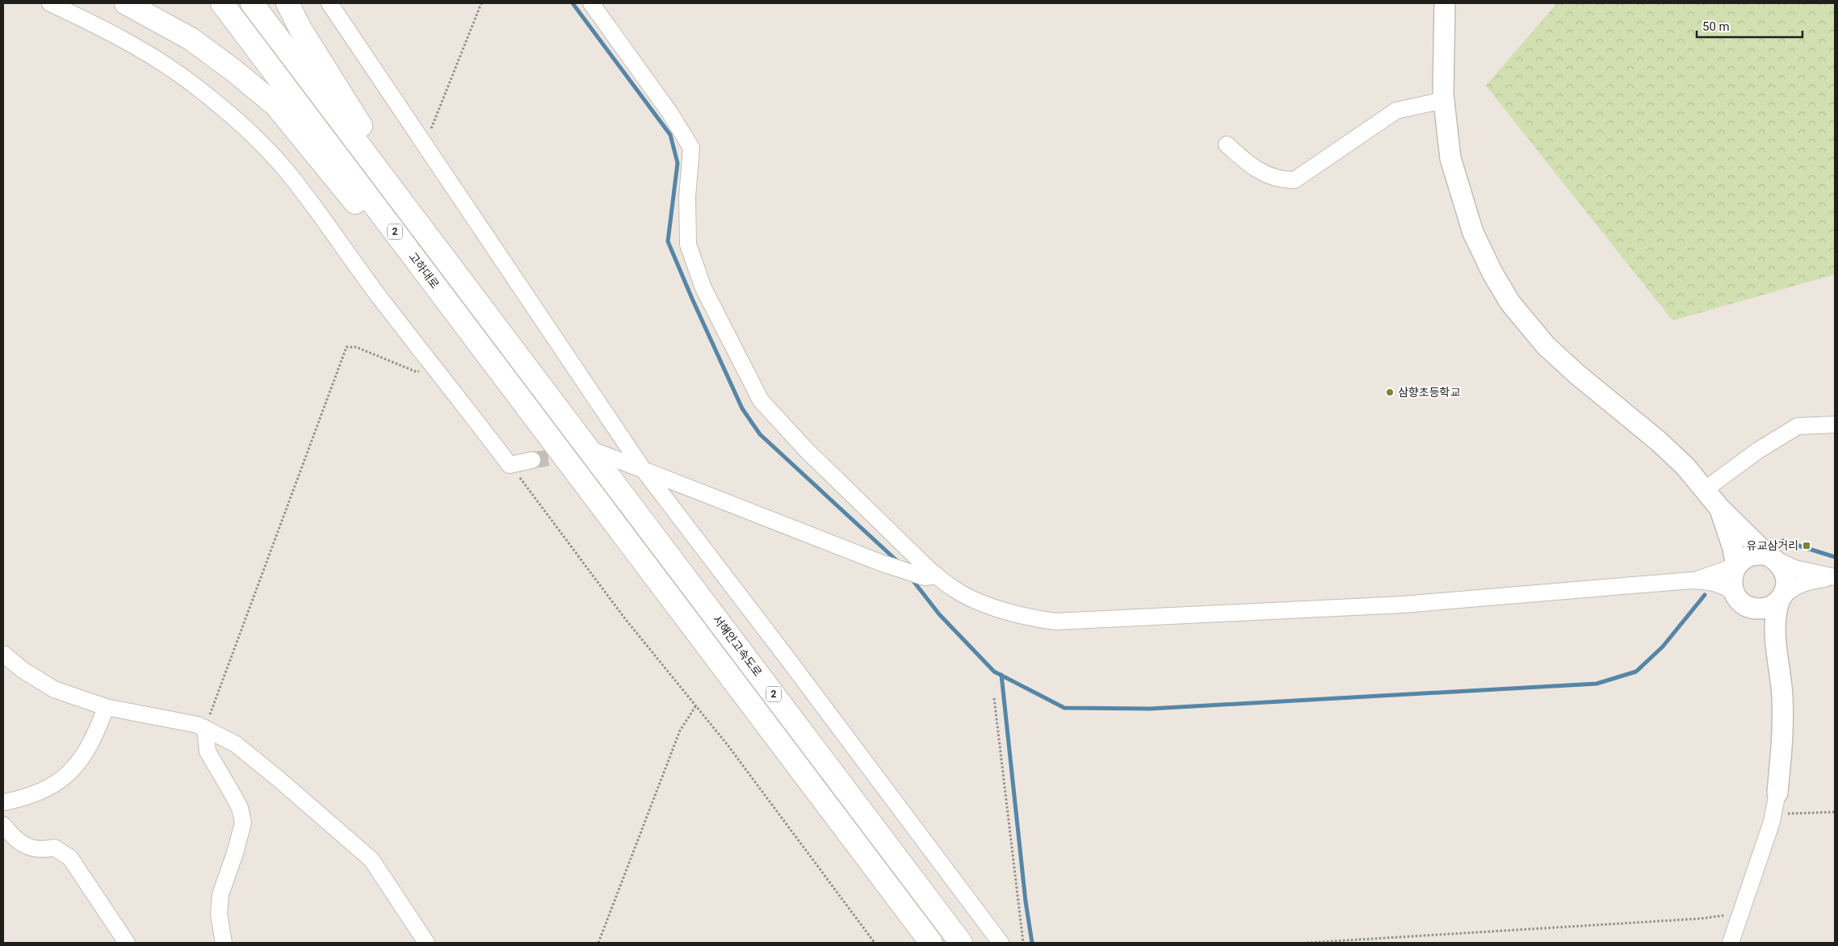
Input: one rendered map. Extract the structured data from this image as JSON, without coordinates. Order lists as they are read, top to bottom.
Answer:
{
  "streets": {
    "highway": ["2", "고하대로", "서해안고속도로"]
  },
  "crossings": [
    ["2", "고하대로"],
    ["2", "서해안고속도로"]
  ],
  "places": {
    "other": ["삼향초등학교"],
    "transit": ["유교삼거리"]
  },
  "scale_bar": "50 m"
}
